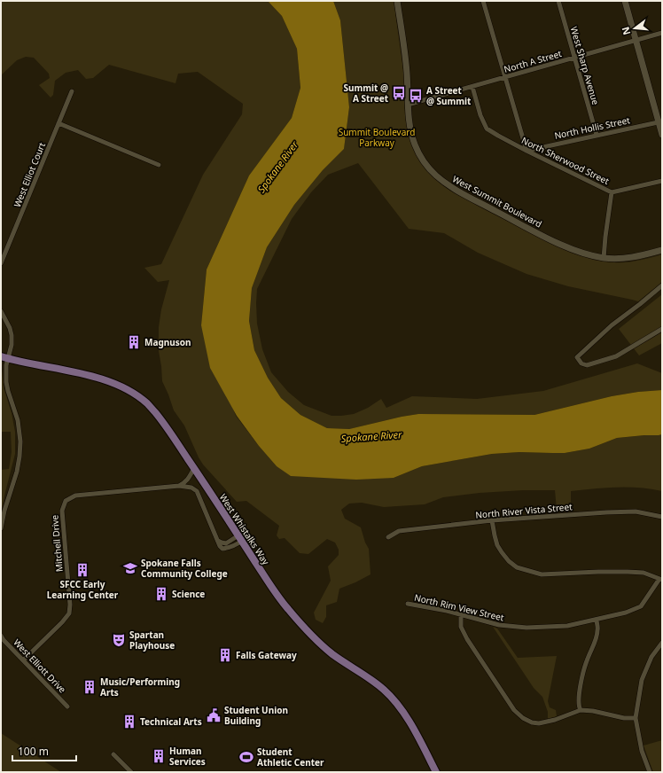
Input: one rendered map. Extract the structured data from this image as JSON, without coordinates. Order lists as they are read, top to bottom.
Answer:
{
  "streets": {
    "main road": ["West Whistalks Way"],
    "street": [
      "North A Street",
      "West Sharp Avenue",
      "North Hollis Street",
      "North Sherwood Street",
      "West Elliot Court",
      "West Summit Boulevard",
      "North River Vista Street",
      "Mitchell Drive",
      "North Rim View Street",
      "West Elliott Drive"
    ]
  },
  "crossings": [
    ["North A Street", "West Sharp Avenue"],
    ["North A Street", "North Sherwood Street"],
    ["North A Street", "West Summit Boulevard"],
    ["West Sharp Avenue", "North Hollis Street"],
    ["North Hollis Street", "North Sherwood Street"],
    ["West Whistalks Way", "Mitchell Drive"],
    ["Mitchell Drive", "West Elliott Drive"]
  ],
  "water": ["Spokane River"],
  "parks": ["Summit Boulevard Parkway"],
  "places": {
    "bus stop": ["Summit @ A Street", "A Street @ Summit"],
    "building": [
      "Magnuson",
      "SFCC Early Learning Center",
      "Science",
      "Falls Gateway",
      "Music/Performing Arts",
      "Technical Arts",
      "Human Services"
    ],
    "school or university": ["Spokane Falls Community College"],
    "theatre": ["Spartan Playhouse"],
    "public building": ["Student Union Building"],
    "sports": ["Student Athletic Center"]
  },
  "scale_bar": "100 m",
  "north": "left"
}
